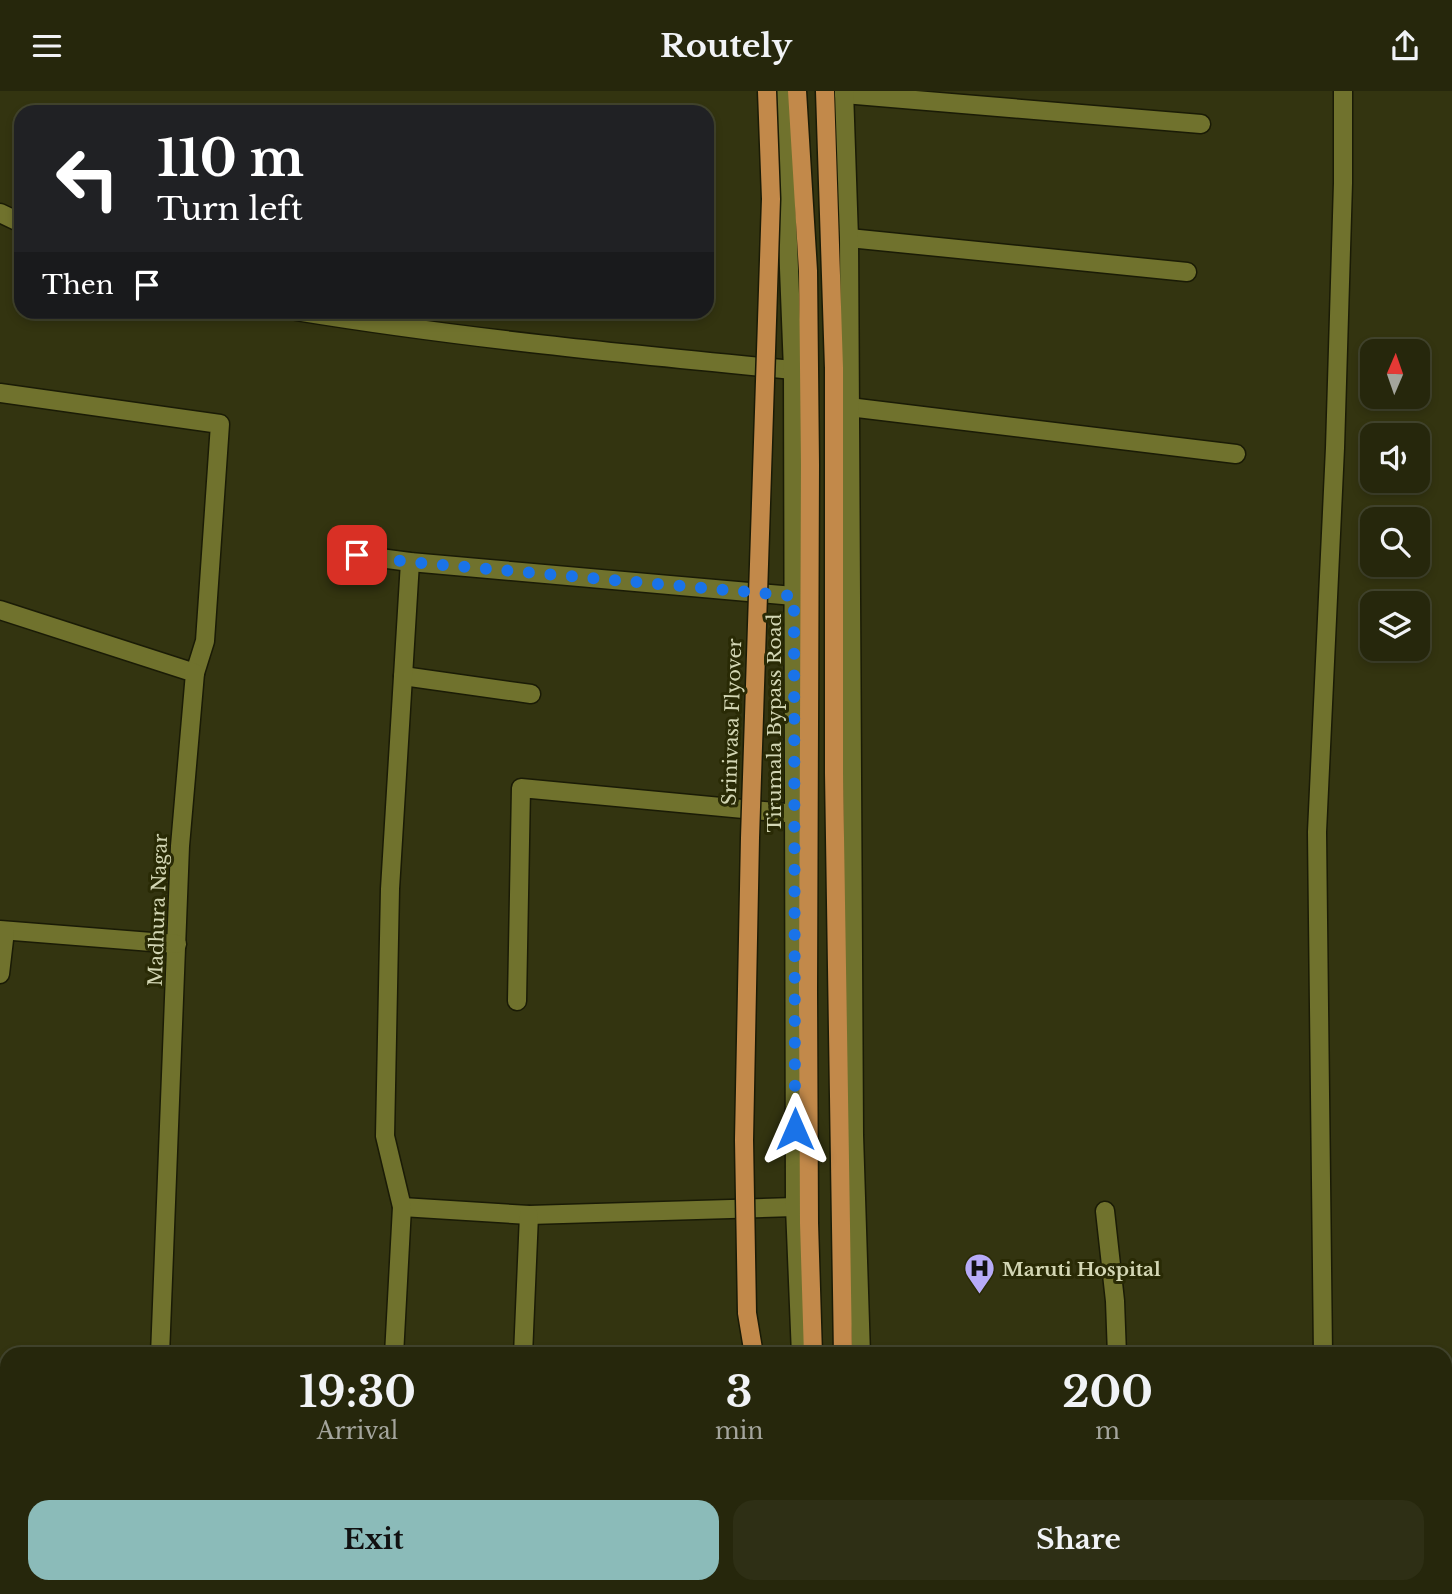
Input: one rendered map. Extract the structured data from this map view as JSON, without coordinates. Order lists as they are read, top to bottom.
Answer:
{
  "streets": {
    "main road": ["Srinivasa Flyover"],
    "street": ["Tirumala Bypass Road", "Madhura Nagar"]
  },
  "places": {
    "hospital": ["Maruti Hospital"]
  },
  "north": "top",
  "page": {
    "header": "Routely",
    "turn": ["110 m", "Turn left"],
    "then": "Then",
    "eta": [
      "19:30",
      "Arrival",
      "3",
      "min",
      "200",
      "m"
    ],
    "buttons": ["Exit", "Share"]
  }
}
